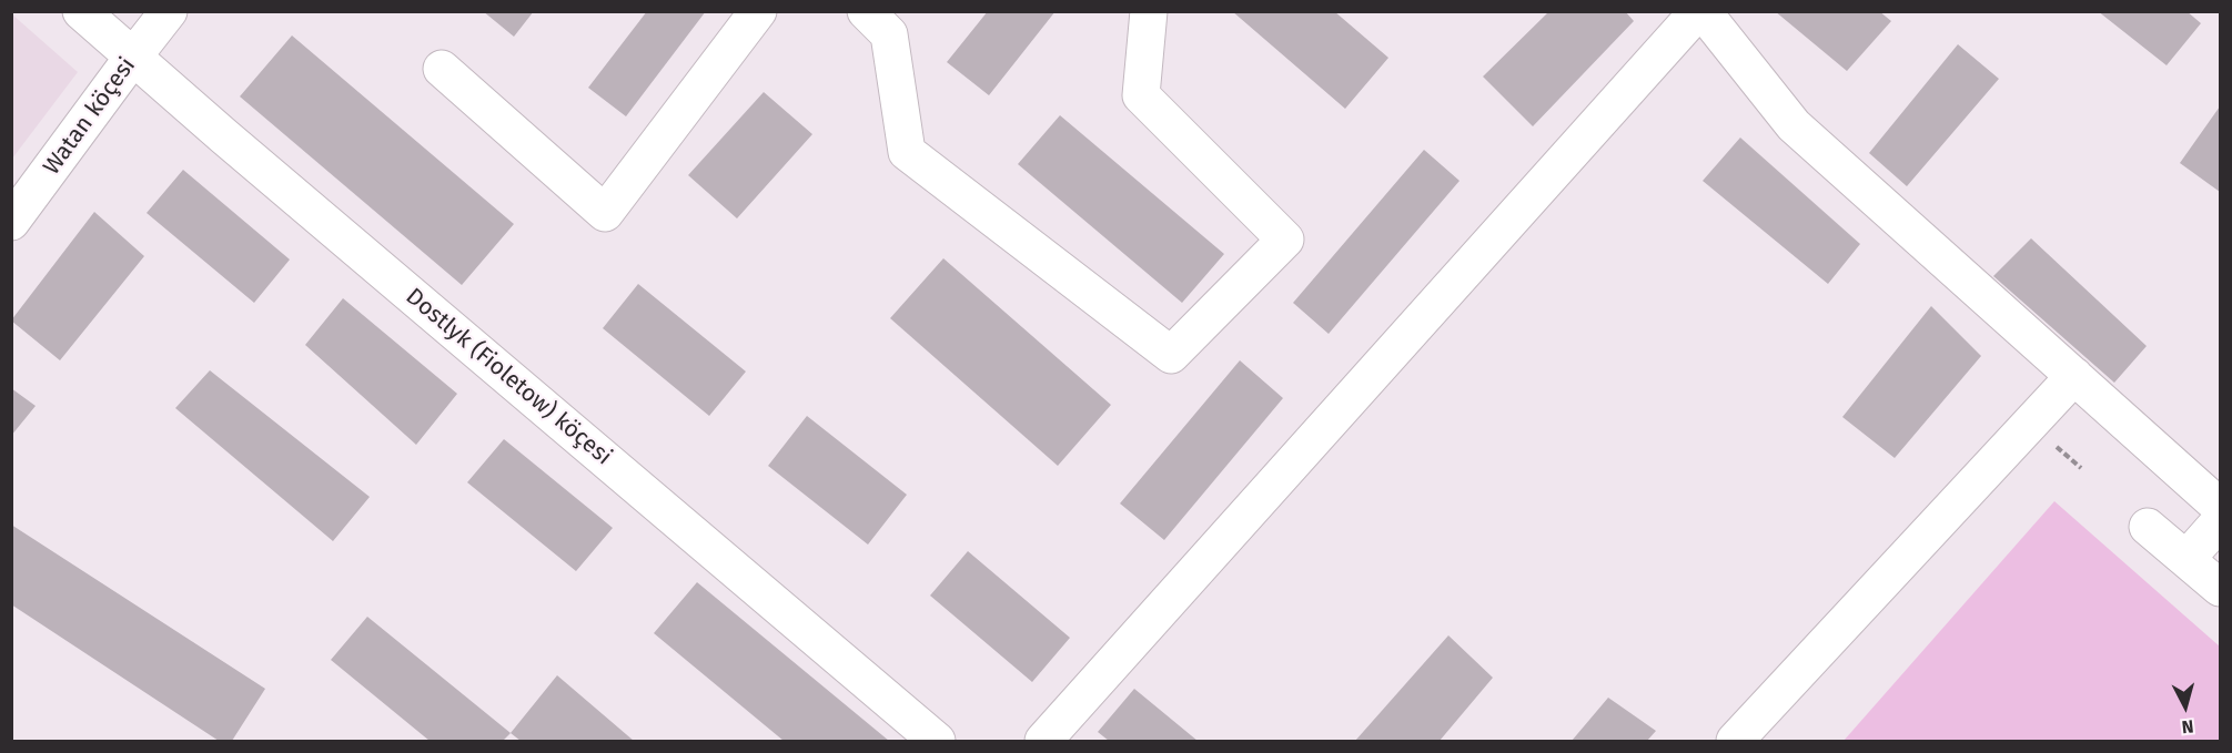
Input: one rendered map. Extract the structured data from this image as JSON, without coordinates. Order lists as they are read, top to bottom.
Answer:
{
  "streets": {
    "street": ["Watan köçesi", "Dostlyk (Fioletow) köçesi"]
  },
  "crossings": [
    ["Watan köçesi", "Dostlyk (Fioletow) köçesi"]
  ],
  "north": "bottom"
}
